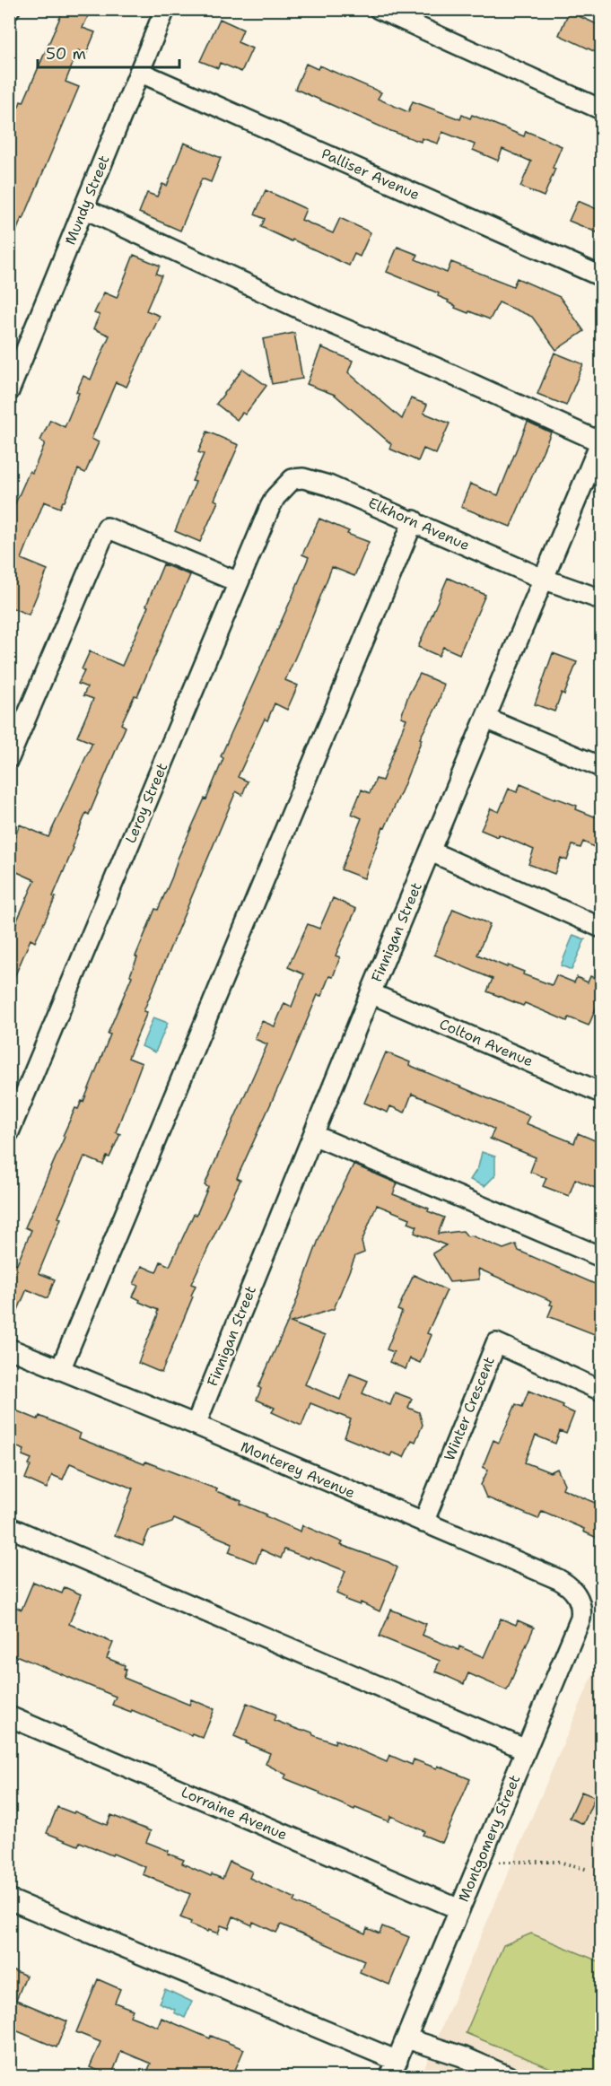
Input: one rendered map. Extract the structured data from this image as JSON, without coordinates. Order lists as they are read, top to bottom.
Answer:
{
  "streets": {
    "street": [
      "Palliser Avenue",
      "Mundy Street",
      "Elkhorn Avenue",
      "Leroy Street",
      "Finnigan Street",
      "Colton Avenue",
      "Winter Crescent",
      "Monterey Avenue",
      "Lorraine Avenue",
      "Montgomery Street"
    ]
  },
  "crossings": [
    ["Palliser Avenue", "Mundy Street"],
    ["Elkhorn Avenue", "Leroy Street"],
    ["Elkhorn Avenue", "Finnigan Street"],
    ["Finnigan Street", "Colton Avenue"],
    ["Finnigan Street", "Monterey Avenue"],
    ["Winter Crescent", "Monterey Avenue"],
    ["Monterey Avenue", "Montgomery Street"],
    ["Lorraine Avenue", "Montgomery Street"]
  ],
  "scale_bar": "50 m"
}
